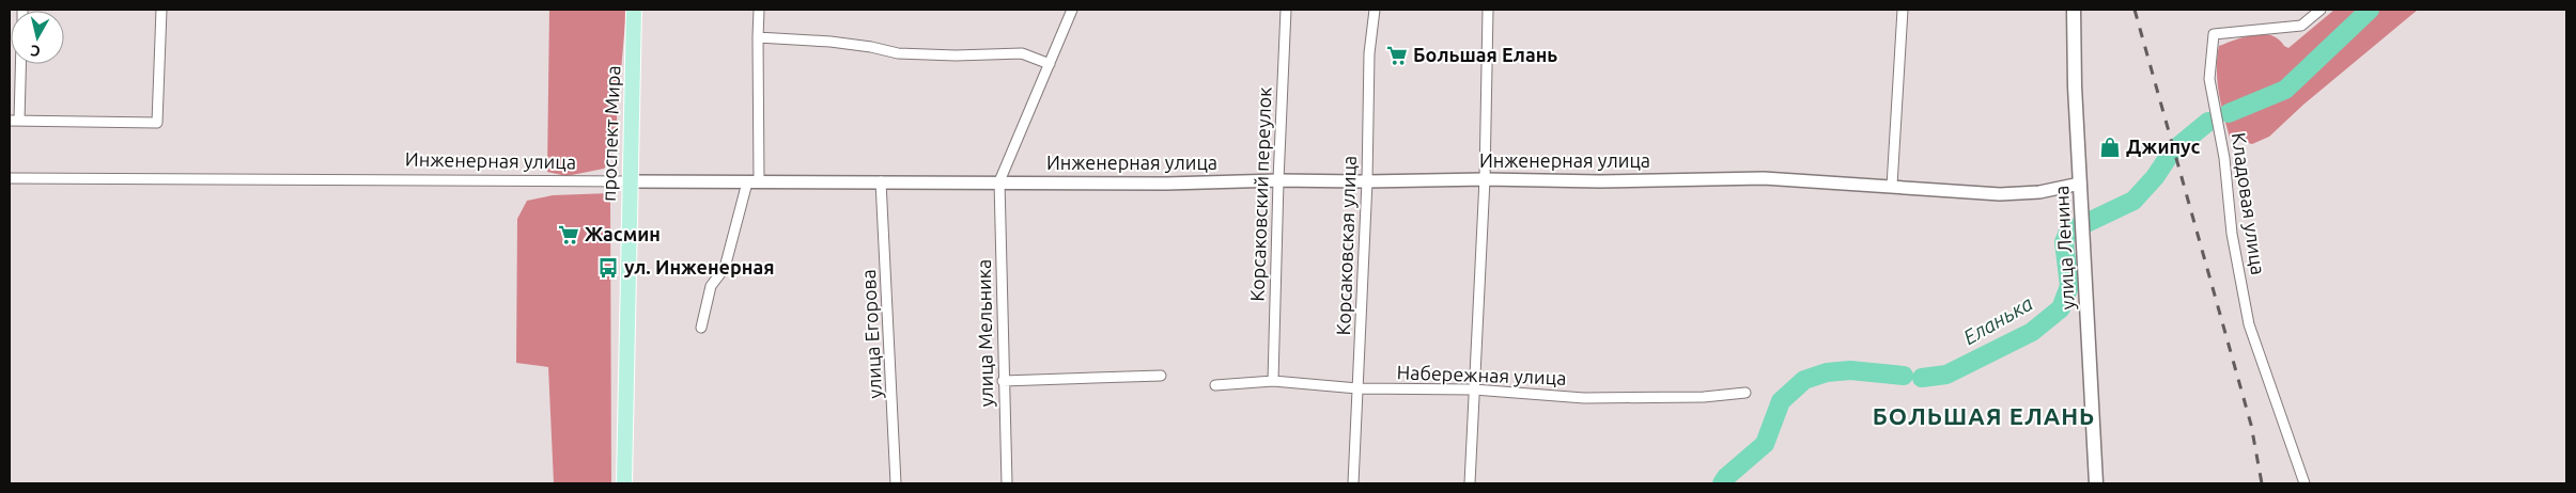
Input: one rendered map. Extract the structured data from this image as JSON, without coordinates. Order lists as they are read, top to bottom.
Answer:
{
  "streets": {
    "main road": ["проспект Мира", "улица Ленина"],
    "street": [
      "Инженерная улица",
      "Корсаковский переулок",
      "Кладовая улица",
      "Корсаковская улица",
      "улица Мельника",
      "улица Егорова",
      "Набережная улица"
    ]
  },
  "crossings": [
    ["проспект Мира", "Инженерная улица"],
    ["Инженерная улица", "Корсаковский переулок"],
    ["Инженерная улица", "Корсаковская улица"],
    ["Инженерная улица", "улица Ленина"],
    ["Инженерная улица", "улица Мельника"],
    ["Инженерная улица", "улица Егорова"],
    ["Корсаковский переулок", "Набережная улица"],
    ["Корсаковская улица", "Набережная улица"]
  ],
  "districts": ["БОЛЬШАЯ ЕЛАНЬ"],
  "water": ["Еланька"],
  "places": {
    "supermarket": ["Большая Елань", "Жасмин"],
    "shop": ["Джипус"],
    "bus stop": ["ул. Инженерная"]
  },
  "north": "bottom"
}
